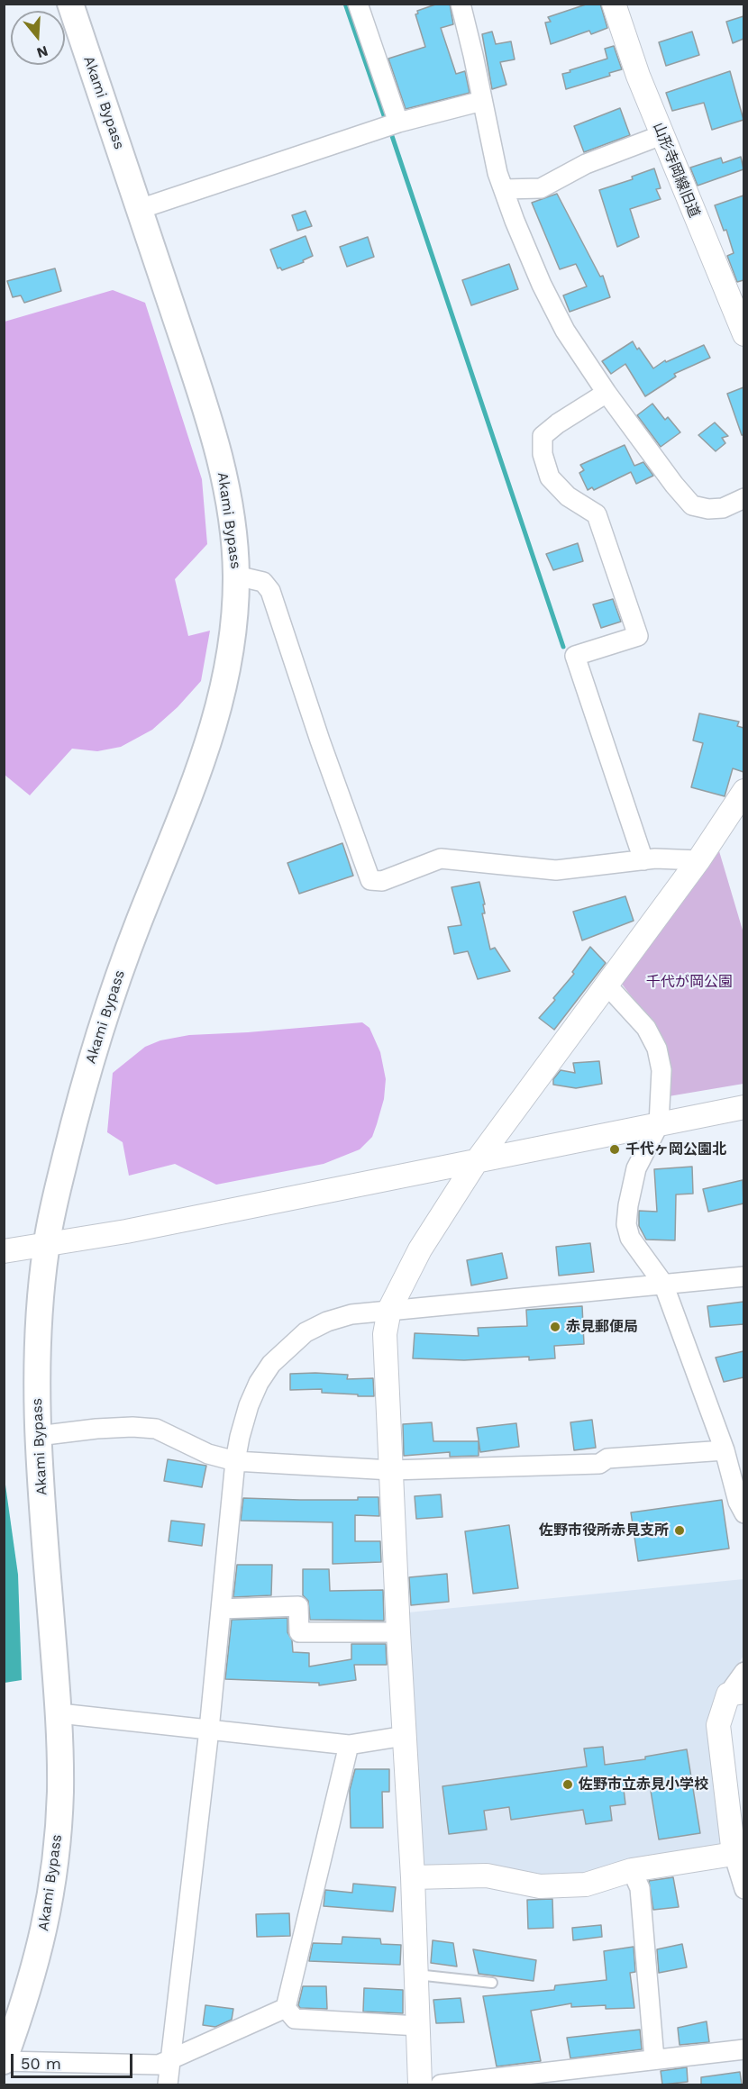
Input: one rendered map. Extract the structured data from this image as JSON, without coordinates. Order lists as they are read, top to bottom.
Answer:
{
  "streets": {
    "main road": ["Akami Bypass"],
    "street": ["山形寺岡線旧道"]
  },
  "parks": ["千代が岡公園"],
  "places": [
    "千代ヶ岡公園北",
    "赤見郵便局",
    "佐野市役所赤見支所",
    "佐野市立赤見小学校"
  ],
  "scale_bar": "50 m",
  "north": "bottom"
}
